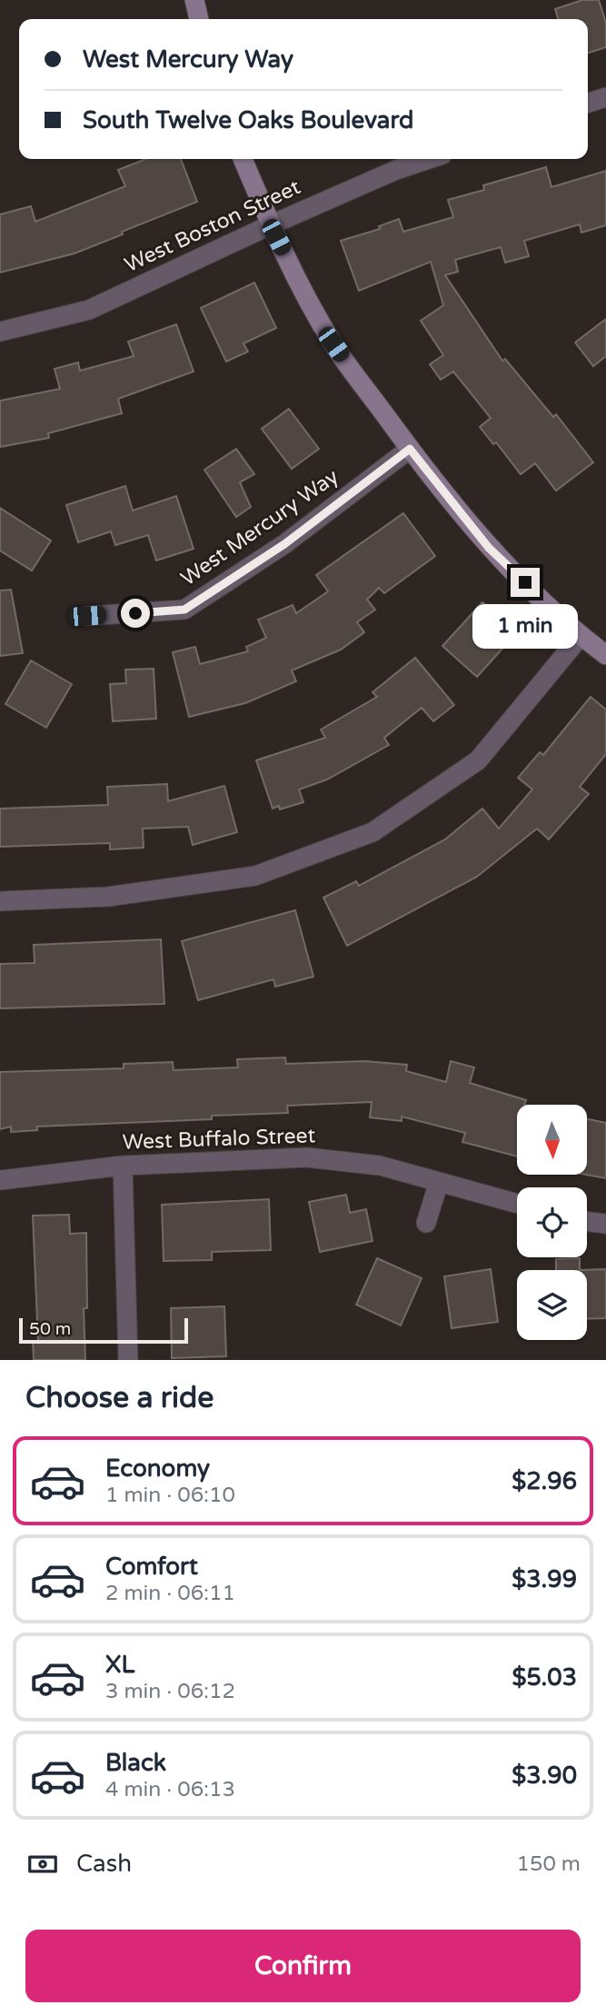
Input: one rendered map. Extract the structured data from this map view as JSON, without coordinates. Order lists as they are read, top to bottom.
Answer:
{
  "streets": {
    "street": ["West Boston Street", "West Mercury Way", "West Buffalo Street"]
  },
  "scale_bar": "50 m",
  "north": "bottom",
  "page": {
    "banner": ["West Mercury Way", "South Twelve Oaks Boulevard"],
    "bubble": "1 min",
    "scale": "50 m",
    "heading": "Choose a ride",
    "list": [
      {
        "name": "Economy",
        "note": "1 min · 06:10",
        "value": "$2.96"
      },
      {
        "name": "Comfort",
        "note": "2 min · 06:11",
        "value": "$3.99"
      },
      {
        "name": "XL",
        "note": "3 min · 06:12",
        "value": "$5.03"
      },
      {
        "name": "Black",
        "note": "4 min · 06:13",
        "value": "$3.90"
      }
    ],
    "pay": ["Cash", "150 m"],
    "buttons": "Confirm"
  }
}
